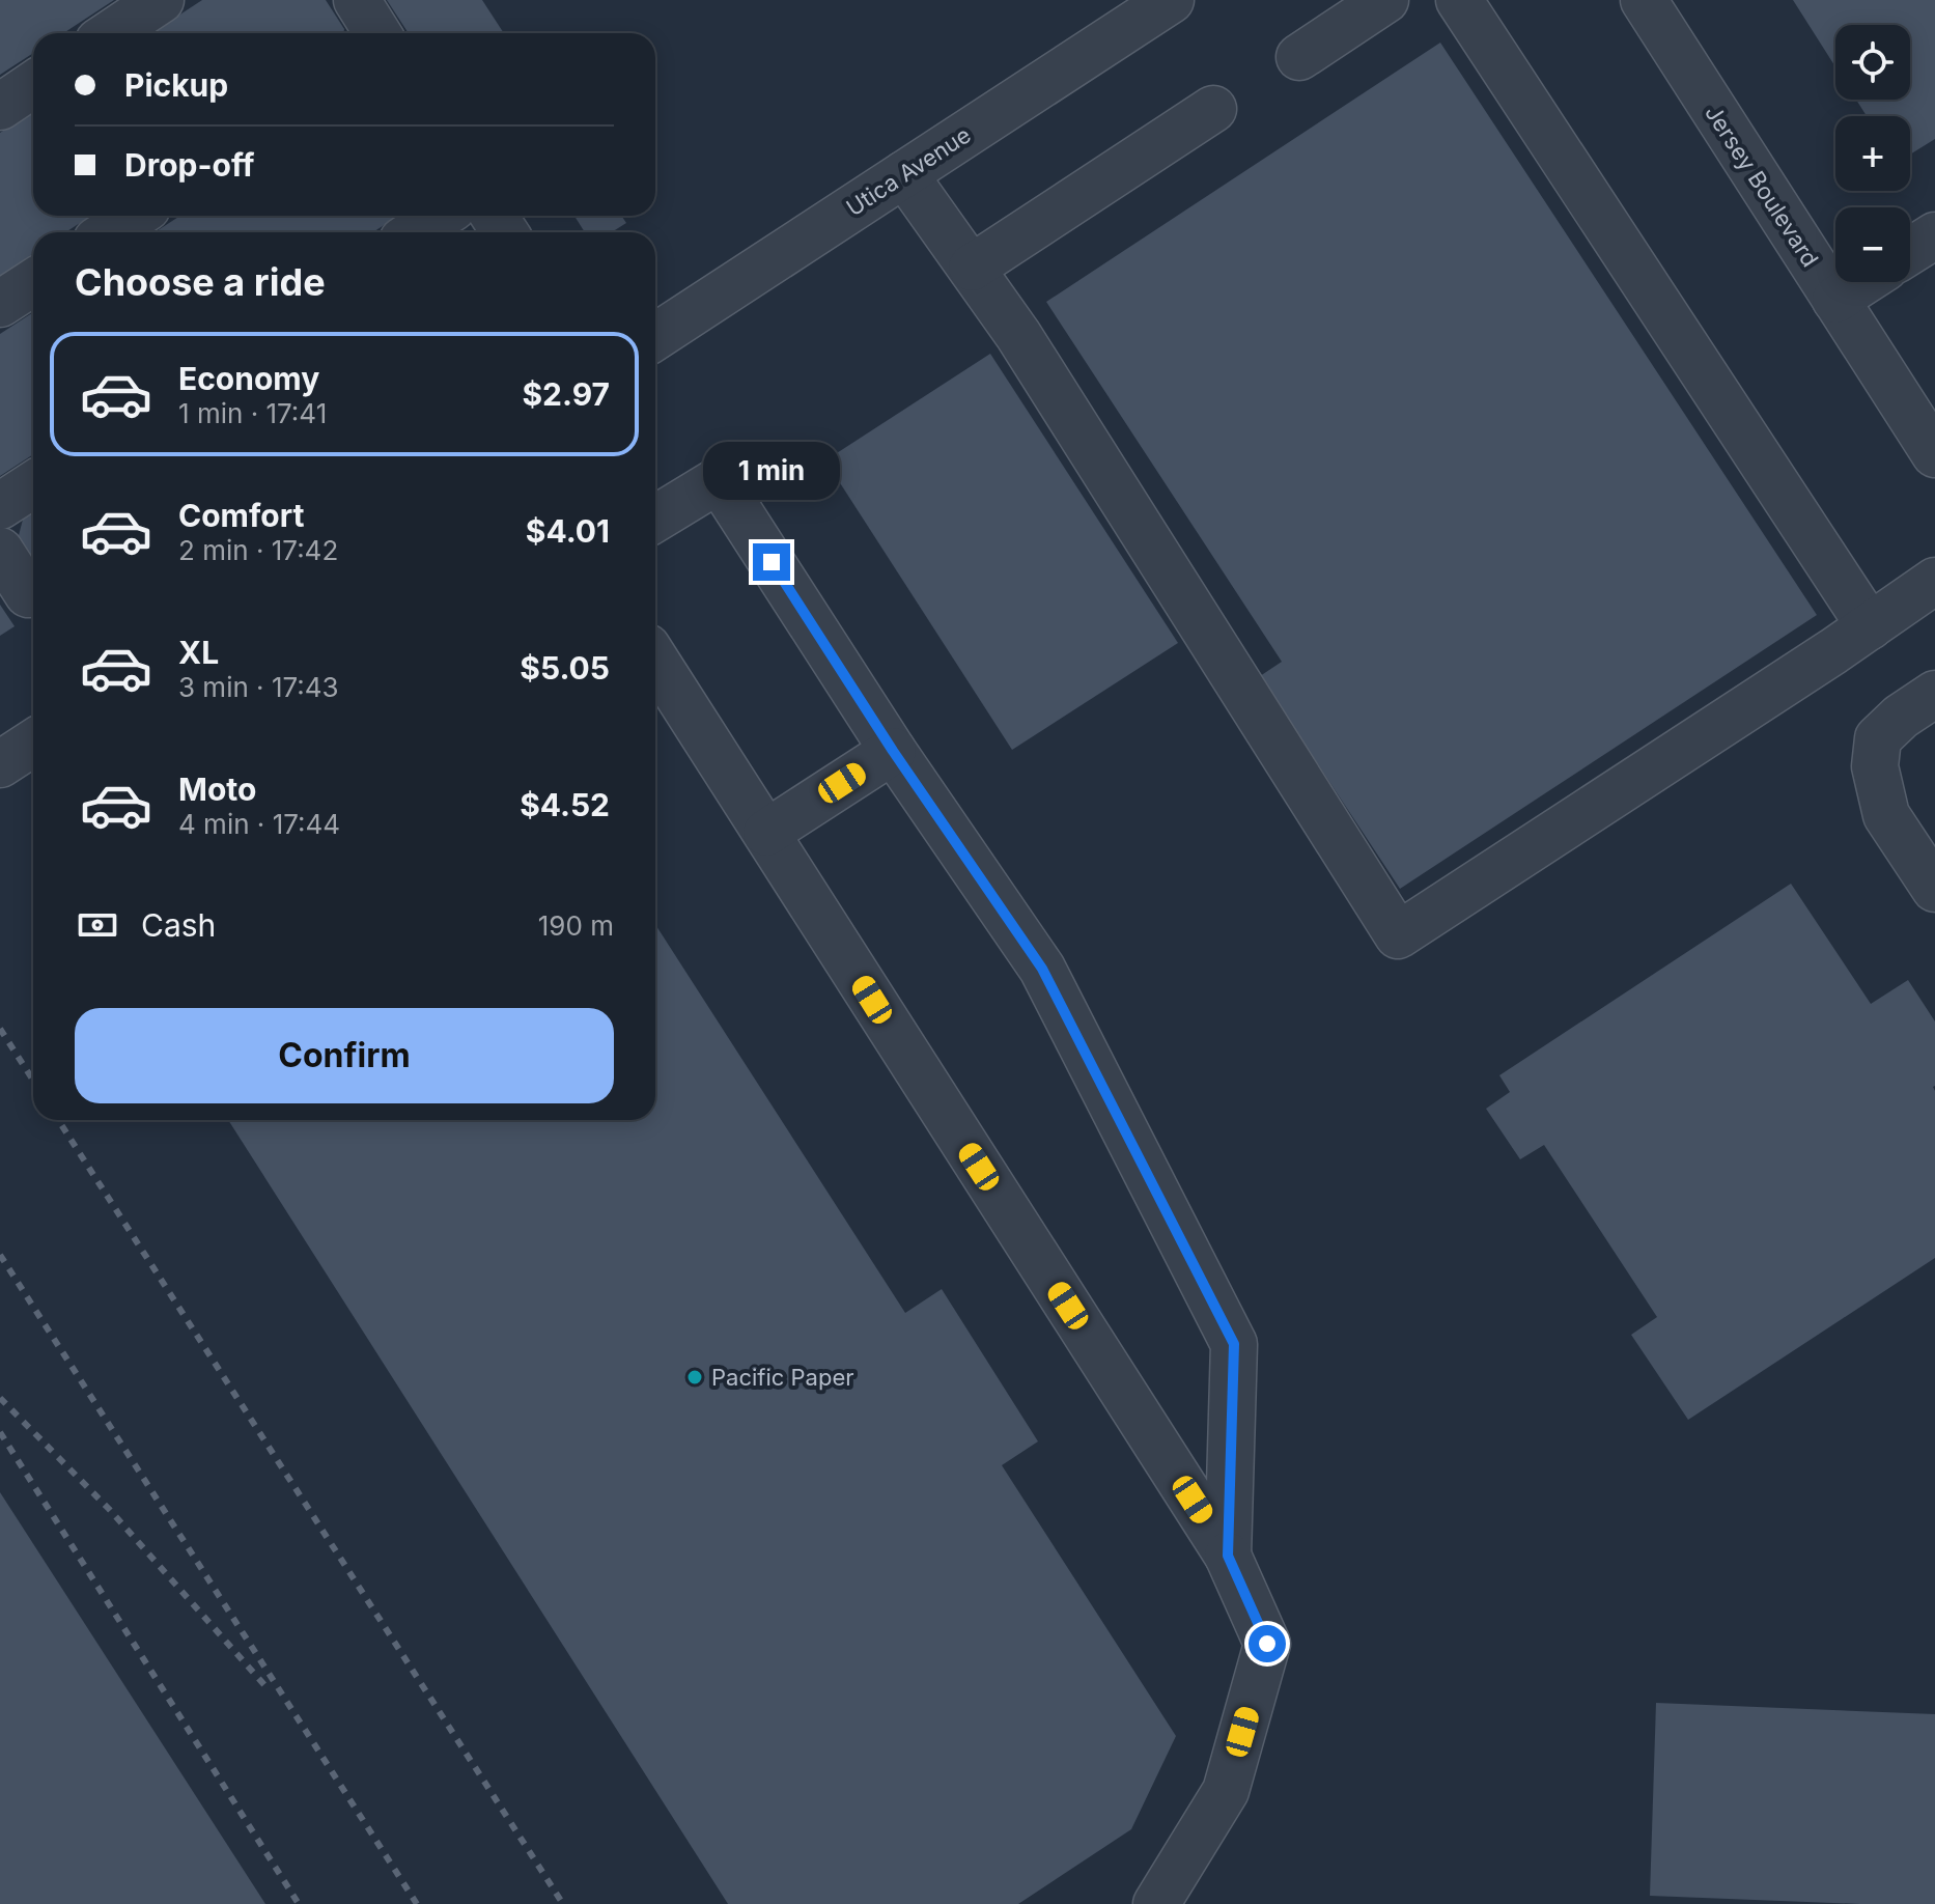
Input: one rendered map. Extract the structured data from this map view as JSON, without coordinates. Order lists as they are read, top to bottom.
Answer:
{
  "streets": {
    "street": ["Utica Avenue", "Jersey Boulevard"]
  },
  "places": ["Pacific Paper"],
  "page": {
    "map_buttons": ["+", "−"],
    "banner": ["Pickup", "Drop-off"],
    "heading": "Choose a ride",
    "list": [
      {
        "name": "Economy",
        "note": "1 min · 17:41",
        "value": "$2.97"
      },
      {
        "name": "Comfort",
        "note": "2 min · 17:42",
        "value": "$4.01"
      },
      {
        "name": "XL",
        "note": "3 min · 17:43",
        "value": "$5.05"
      },
      {
        "name": "Moto",
        "note": "4 min · 17:44",
        "value": "$4.52"
      }
    ],
    "bubble": "1 min",
    "pay": ["Cash", "190 m"],
    "buttons": "Confirm"
  }
}
